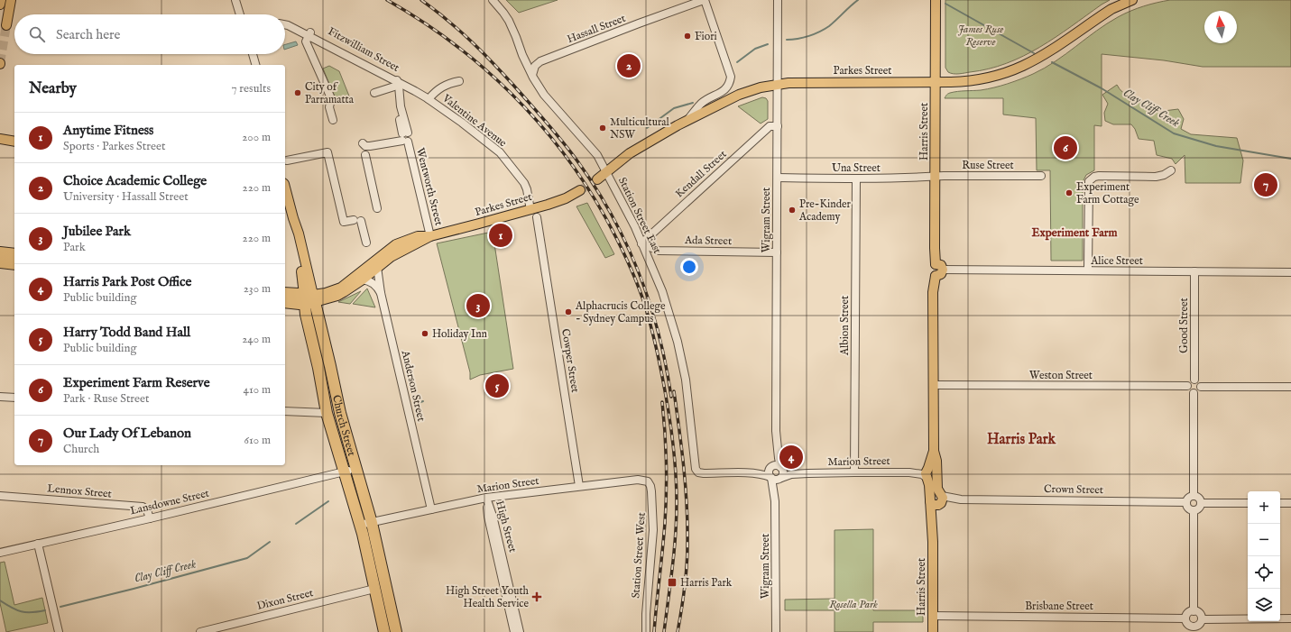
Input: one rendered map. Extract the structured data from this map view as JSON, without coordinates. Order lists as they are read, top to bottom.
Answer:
{
  "streets": {
    "highway": ["Church Street"],
    "main road": ["Parkes Street", "Harris Street"],
    "street": [
      "Hassall Street",
      "Fitzwilliam Street",
      "Valentine Avenue",
      "Ruse Street",
      "Una Street",
      "Kendall Street",
      "Wentworth Street",
      "Station Street East",
      "Wigram Street",
      "Ada Street",
      "Alice Street",
      "Albion Street",
      "Good Street",
      "Cowper Street",
      "Weston Street",
      "Anderson Street",
      "Marion Street",
      "Crown Street",
      "Lennox Street",
      "Lansdowne Street",
      "High Street",
      "Station Street West",
      "Dixon Street",
      "Brisbane Street"
    ]
  },
  "crossings": [
    ["Hassall Street", "Station Street East"],
    ["Fitzwilliam Street", "Valentine Avenue"],
    ["Fitzwilliam Street", "Wentworth Street"],
    ["Parkes Street", "Valentine Avenue"],
    ["Parkes Street", "Harris Street"],
    ["Parkes Street", "Wentworth Street"],
    ["Parkes Street", "Station Street East"],
    ["Parkes Street", "Wigram Street"],
    ["Parkes Street", "Anderson Street"],
    ["Parkes Street", "Church Street"],
    ["Valentine Avenue", "Wentworth Street"],
    ["Harris Street", "Ruse Street"],
    ["Harris Street", "Una Street"],
    ["Harris Street", "Alice Street"],
    ["Harris Street", "Weston Street"],
    ["Harris Street", "Marion Street"],
    ["Harris Street", "Crown Street"],
    ["Harris Street", "Brisbane Street"],
    ["Ruse Street", "Una Street"],
    ["Una Street", "Wigram Street"],
    ["Una Street", "Albion Street"],
    ["Kendall Street", "Station Street East"],
    ["Kendall Street", "Wigram Street"],
    ["Kendall Street", "Ada Street"],
    ["Station Street East", "Ada Street"],
    ["Wigram Street", "Ada Street"],
    ["Wigram Street", "Marion Street"],
    ["Alice Street", "Good Street"],
    ["Albion Street", "Marion Street"],
    ["Good Street", "Weston Street"],
    ["Cowper Street", "Marion Street"],
    ["Anderson Street", "Marion Street"],
    ["Church Street", "Marion Street"],
    ["Church Street", "Lansdowne Street"],
    ["Church Street", "Dixon Street"],
    ["Marion Street", "High Street"],
    ["Marion Street", "Station Street West"],
    ["Lennox Street", "Lansdowne Street"]
  ],
  "districts": ["Experiment Farm", "Harris Park"],
  "water": ["Clay Cliff Creek"],
  "parks": ["James Ruse Reserve", "Rosella Park"],
  "places": {
    "other": [
      "Fiori",
      "City of Parramatta",
      "Multicultural NSW",
      "Experiment Farm Cottage",
      "Pre-Kinder Academy",
      "Alphacrucis College - Sydney Campus",
      "Holiday Inn"
    ],
    "transit": ["Harris Park"],
    "health": ["High Street Youth Health Service"]
  },
  "north": "top",
  "page": {
    "search": "Search here",
    "pins": [
      "2",
      "6",
      "7",
      "1",
      "3",
      "5",
      "4"
    ],
    "heading": ["Nearby", "7 results"],
    "list": [
      {
        "mark": "1",
        "name": "Anytime Fitness",
        "note": "Sports · Parkes Street",
        "value": "200 m"
      },
      {
        "mark": "2",
        "name": "Choice Academic College",
        "note": "University · Hassall Street",
        "value": "220 m"
      },
      {
        "mark": "3",
        "name": "Jubilee Park",
        "note": "Park",
        "value": "220 m"
      },
      {
        "mark": "4",
        "name": "Harris Park Post Office",
        "note": "Public building",
        "value": "230 m"
      },
      {
        "mark": "5",
        "name": "Harry Todd Band Hall",
        "note": "Public building",
        "value": "240 m"
      },
      {
        "mark": "6",
        "name": "Experiment Farm Reserve",
        "note": "Park · Ruse Street",
        "value": "410 m"
      },
      {
        "mark": "7",
        "name": "Our Lady Of Lebanon",
        "note": "Church",
        "value": "610 m"
      }
    ],
    "map_buttons": ["+", "−"]
  }
}
